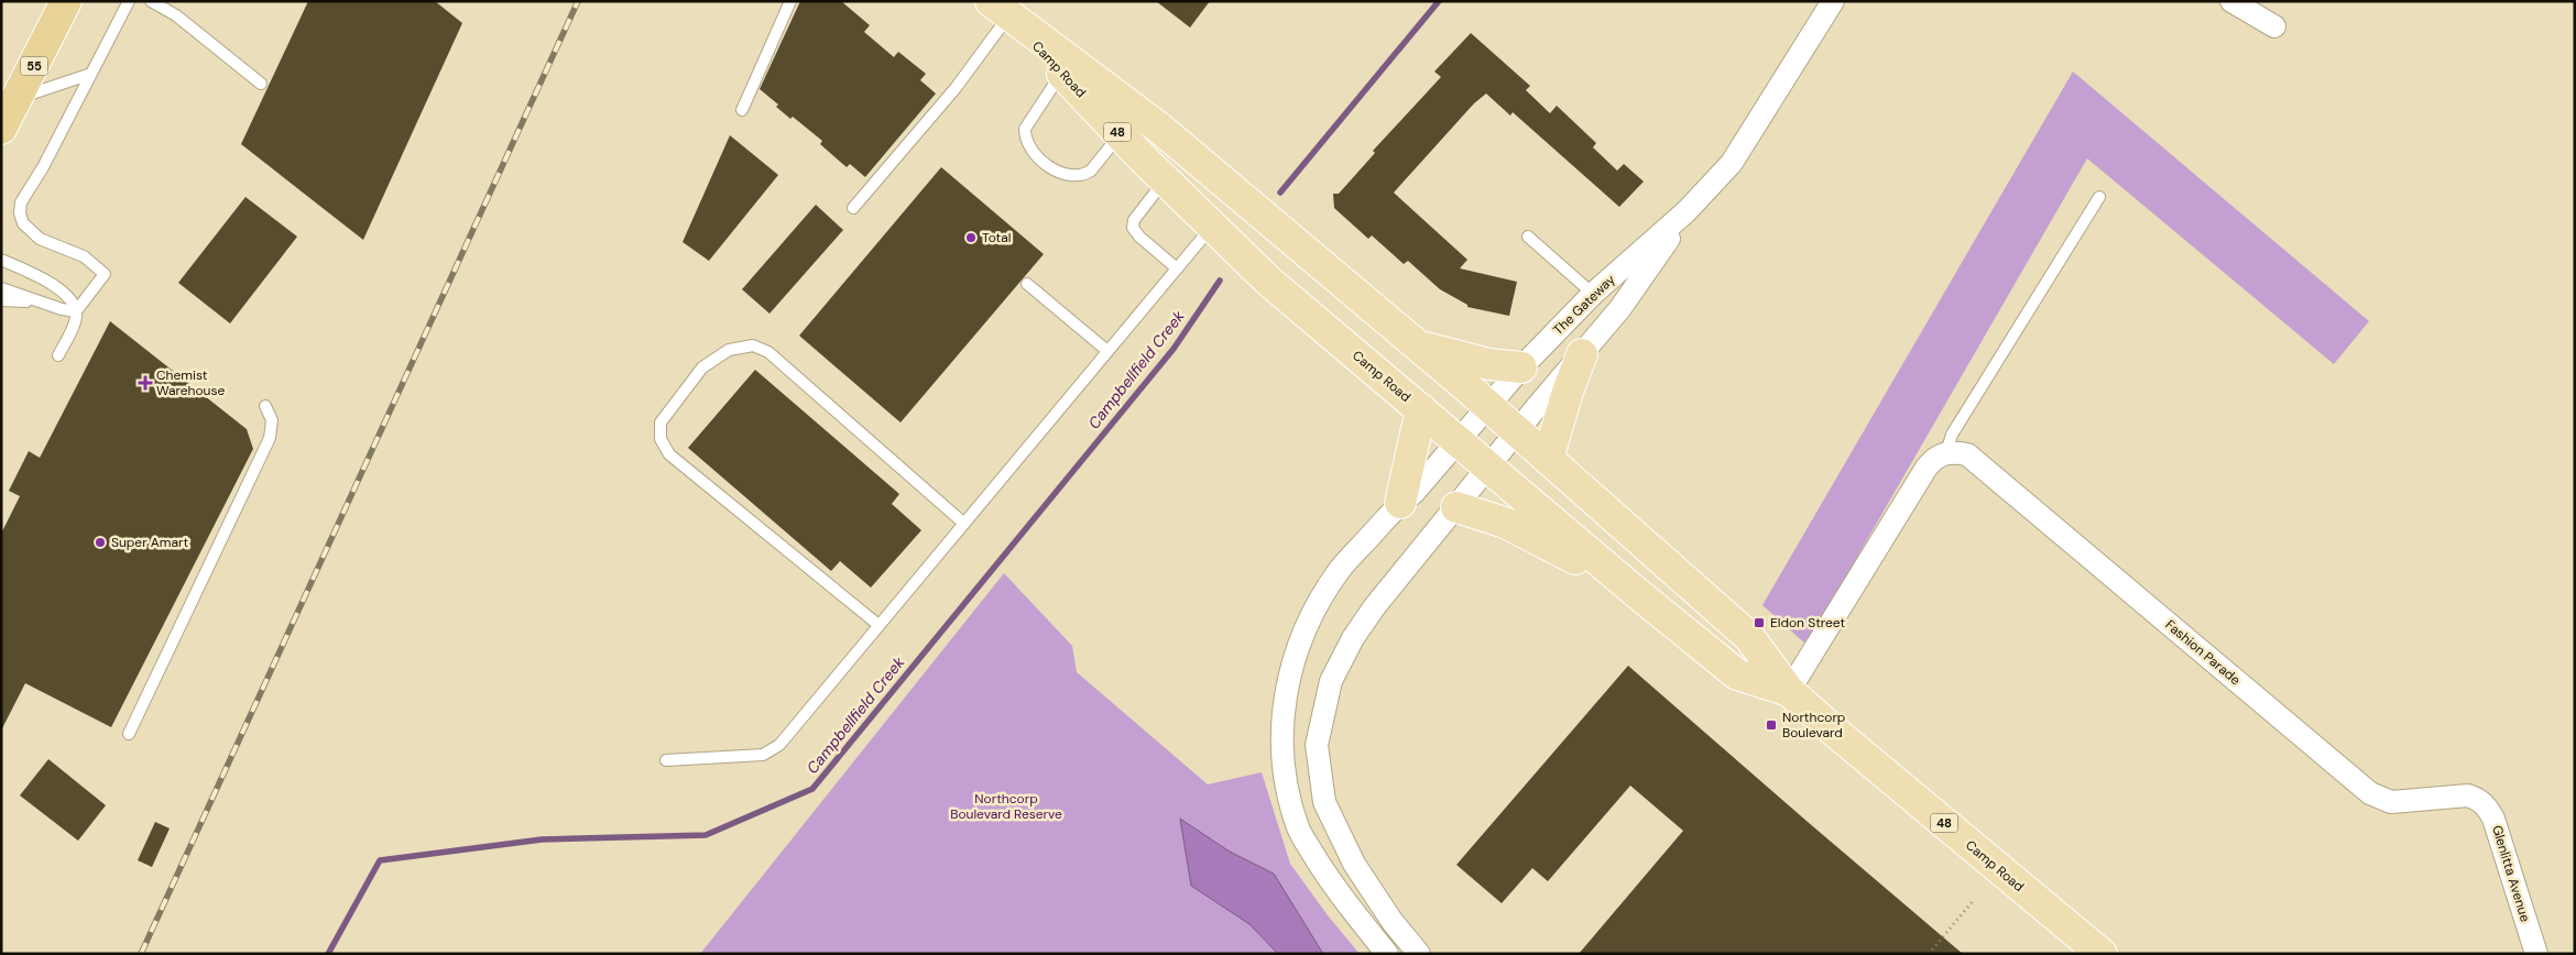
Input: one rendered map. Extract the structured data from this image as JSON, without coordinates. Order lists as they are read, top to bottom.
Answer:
{
  "streets": {
    "highway": ["55"],
    "main road": ["Camp Road", "48"],
    "street": ["The Gateway", "Fashion Parade", "Glenlitta Avenue"]
  },
  "crossings": [
    ["Camp Road", "The Gateway"],
    ["Fashion Parade", "Glenlitta Avenue"]
  ],
  "water": ["Campbellfield Creek"],
  "parks": ["Northcorp Boulevard Reserve"],
  "places": {
    "other": ["Total", "Super Amart"],
    "health": ["Chemist Warehouse"],
    "transit": ["Eldon Street", "Northcorp Boulevard"]
  }
}
